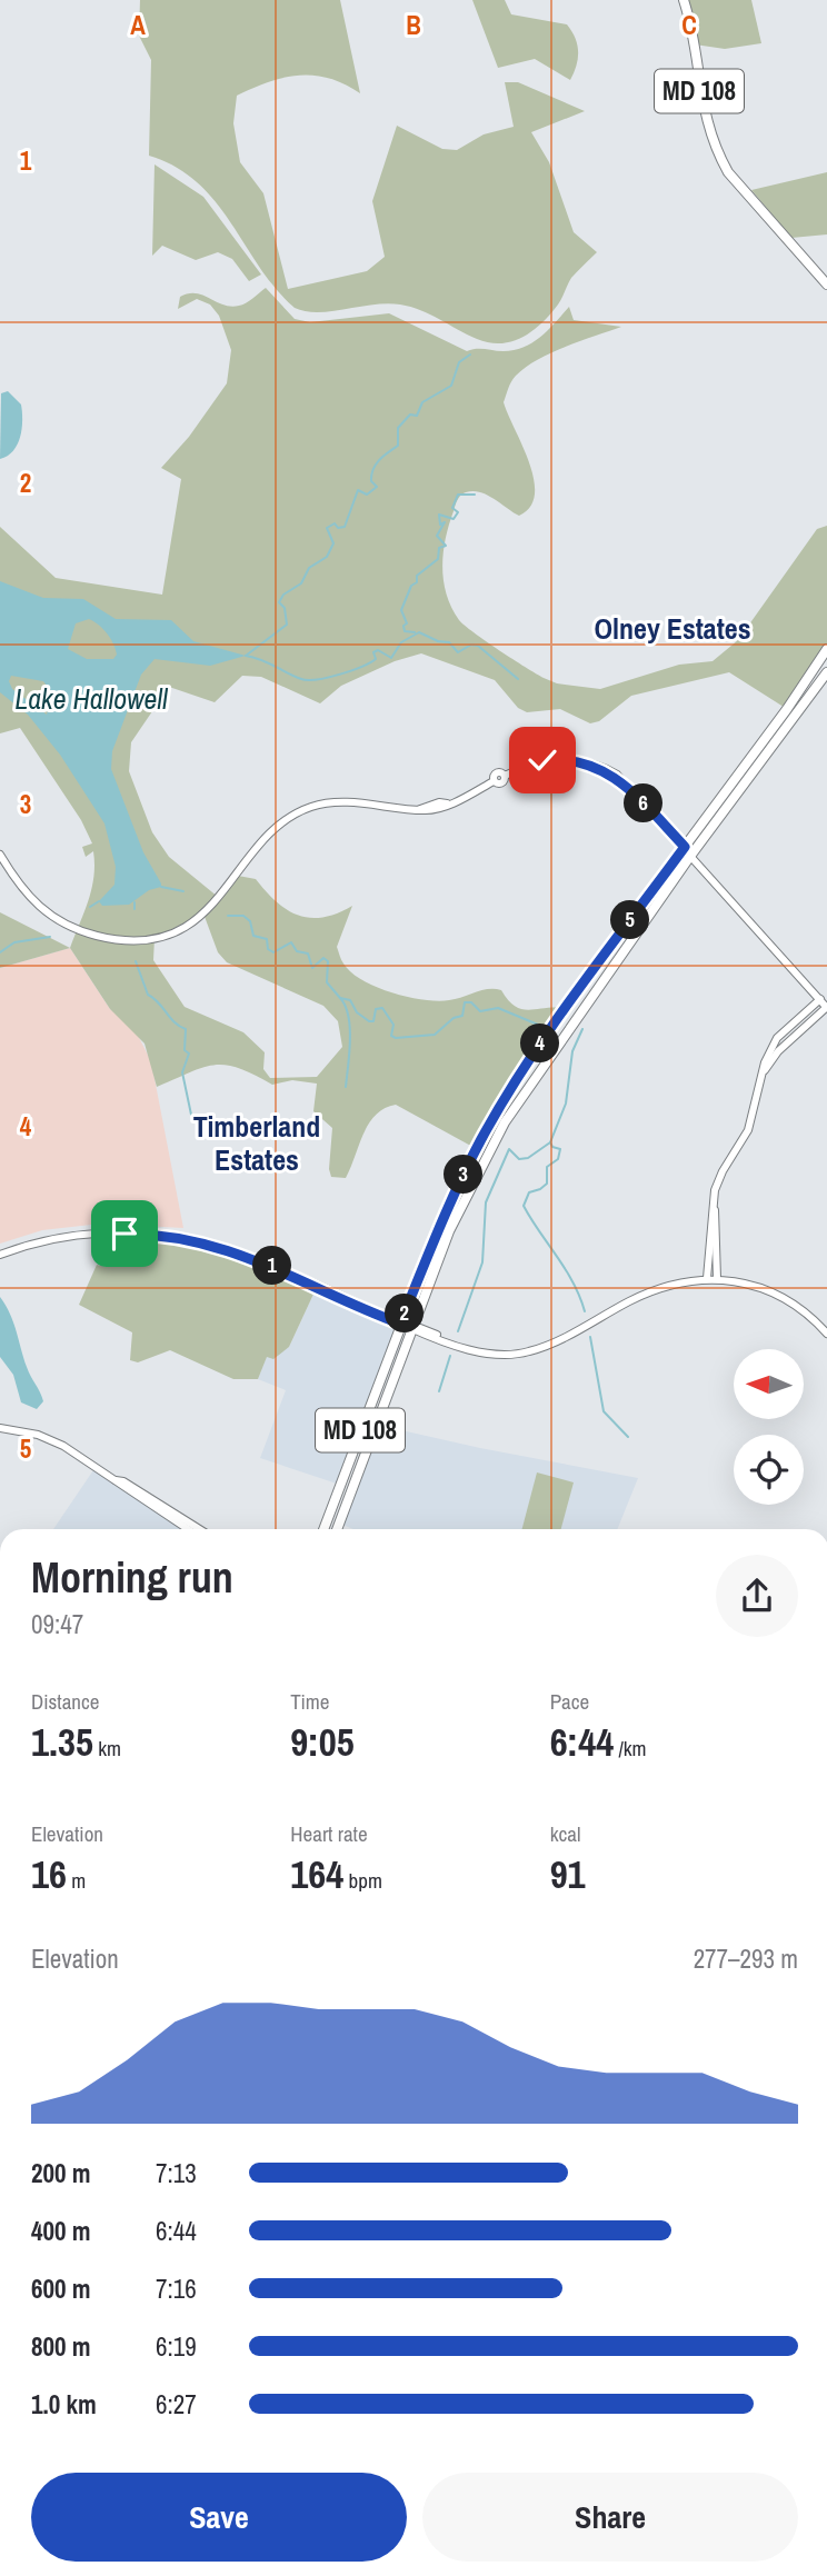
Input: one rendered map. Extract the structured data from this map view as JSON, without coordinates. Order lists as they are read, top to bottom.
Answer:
{
  "streets": {
    "main road": ["MD 108"]
  },
  "districts": ["Olney Estates", "Timberland Estates"],
  "water": ["Lake Hallowell"],
  "north": "left",
  "page": {
    "pins": [
      "6",
      "5",
      "4",
      "3",
      "1",
      "2"
    ],
    "heading": ["Morning run", "09:47"],
    "stats": [
      ["Distance", "1.35 km"],
      ["Time", "9:05"],
      ["Pace", "6:44 /km"],
      ["Elevation", "16 m"],
      ["Heart rate", "164 bpm"],
      ["kcal", "91"]
    ],
    "chart": ["Elevation", "277–293 m"],
    "list": [
      {
        "name": "200 m",
        "note": "7:13"
      },
      {
        "name": "400 m",
        "note": "6:44"
      },
      {
        "name": "600 m",
        "note": "7:16"
      },
      {
        "name": "800 m",
        "note": "6:19"
      },
      {
        "name": "1.0 km",
        "note": "6:27"
      }
    ],
    "buttons": ["Save", "Share"]
  },
  "grid": {
    "columns": ["A", "B", "C"],
    "rows": [
      "1",
      "2",
      "3",
      "4",
      "5"
    ]
  }
}
